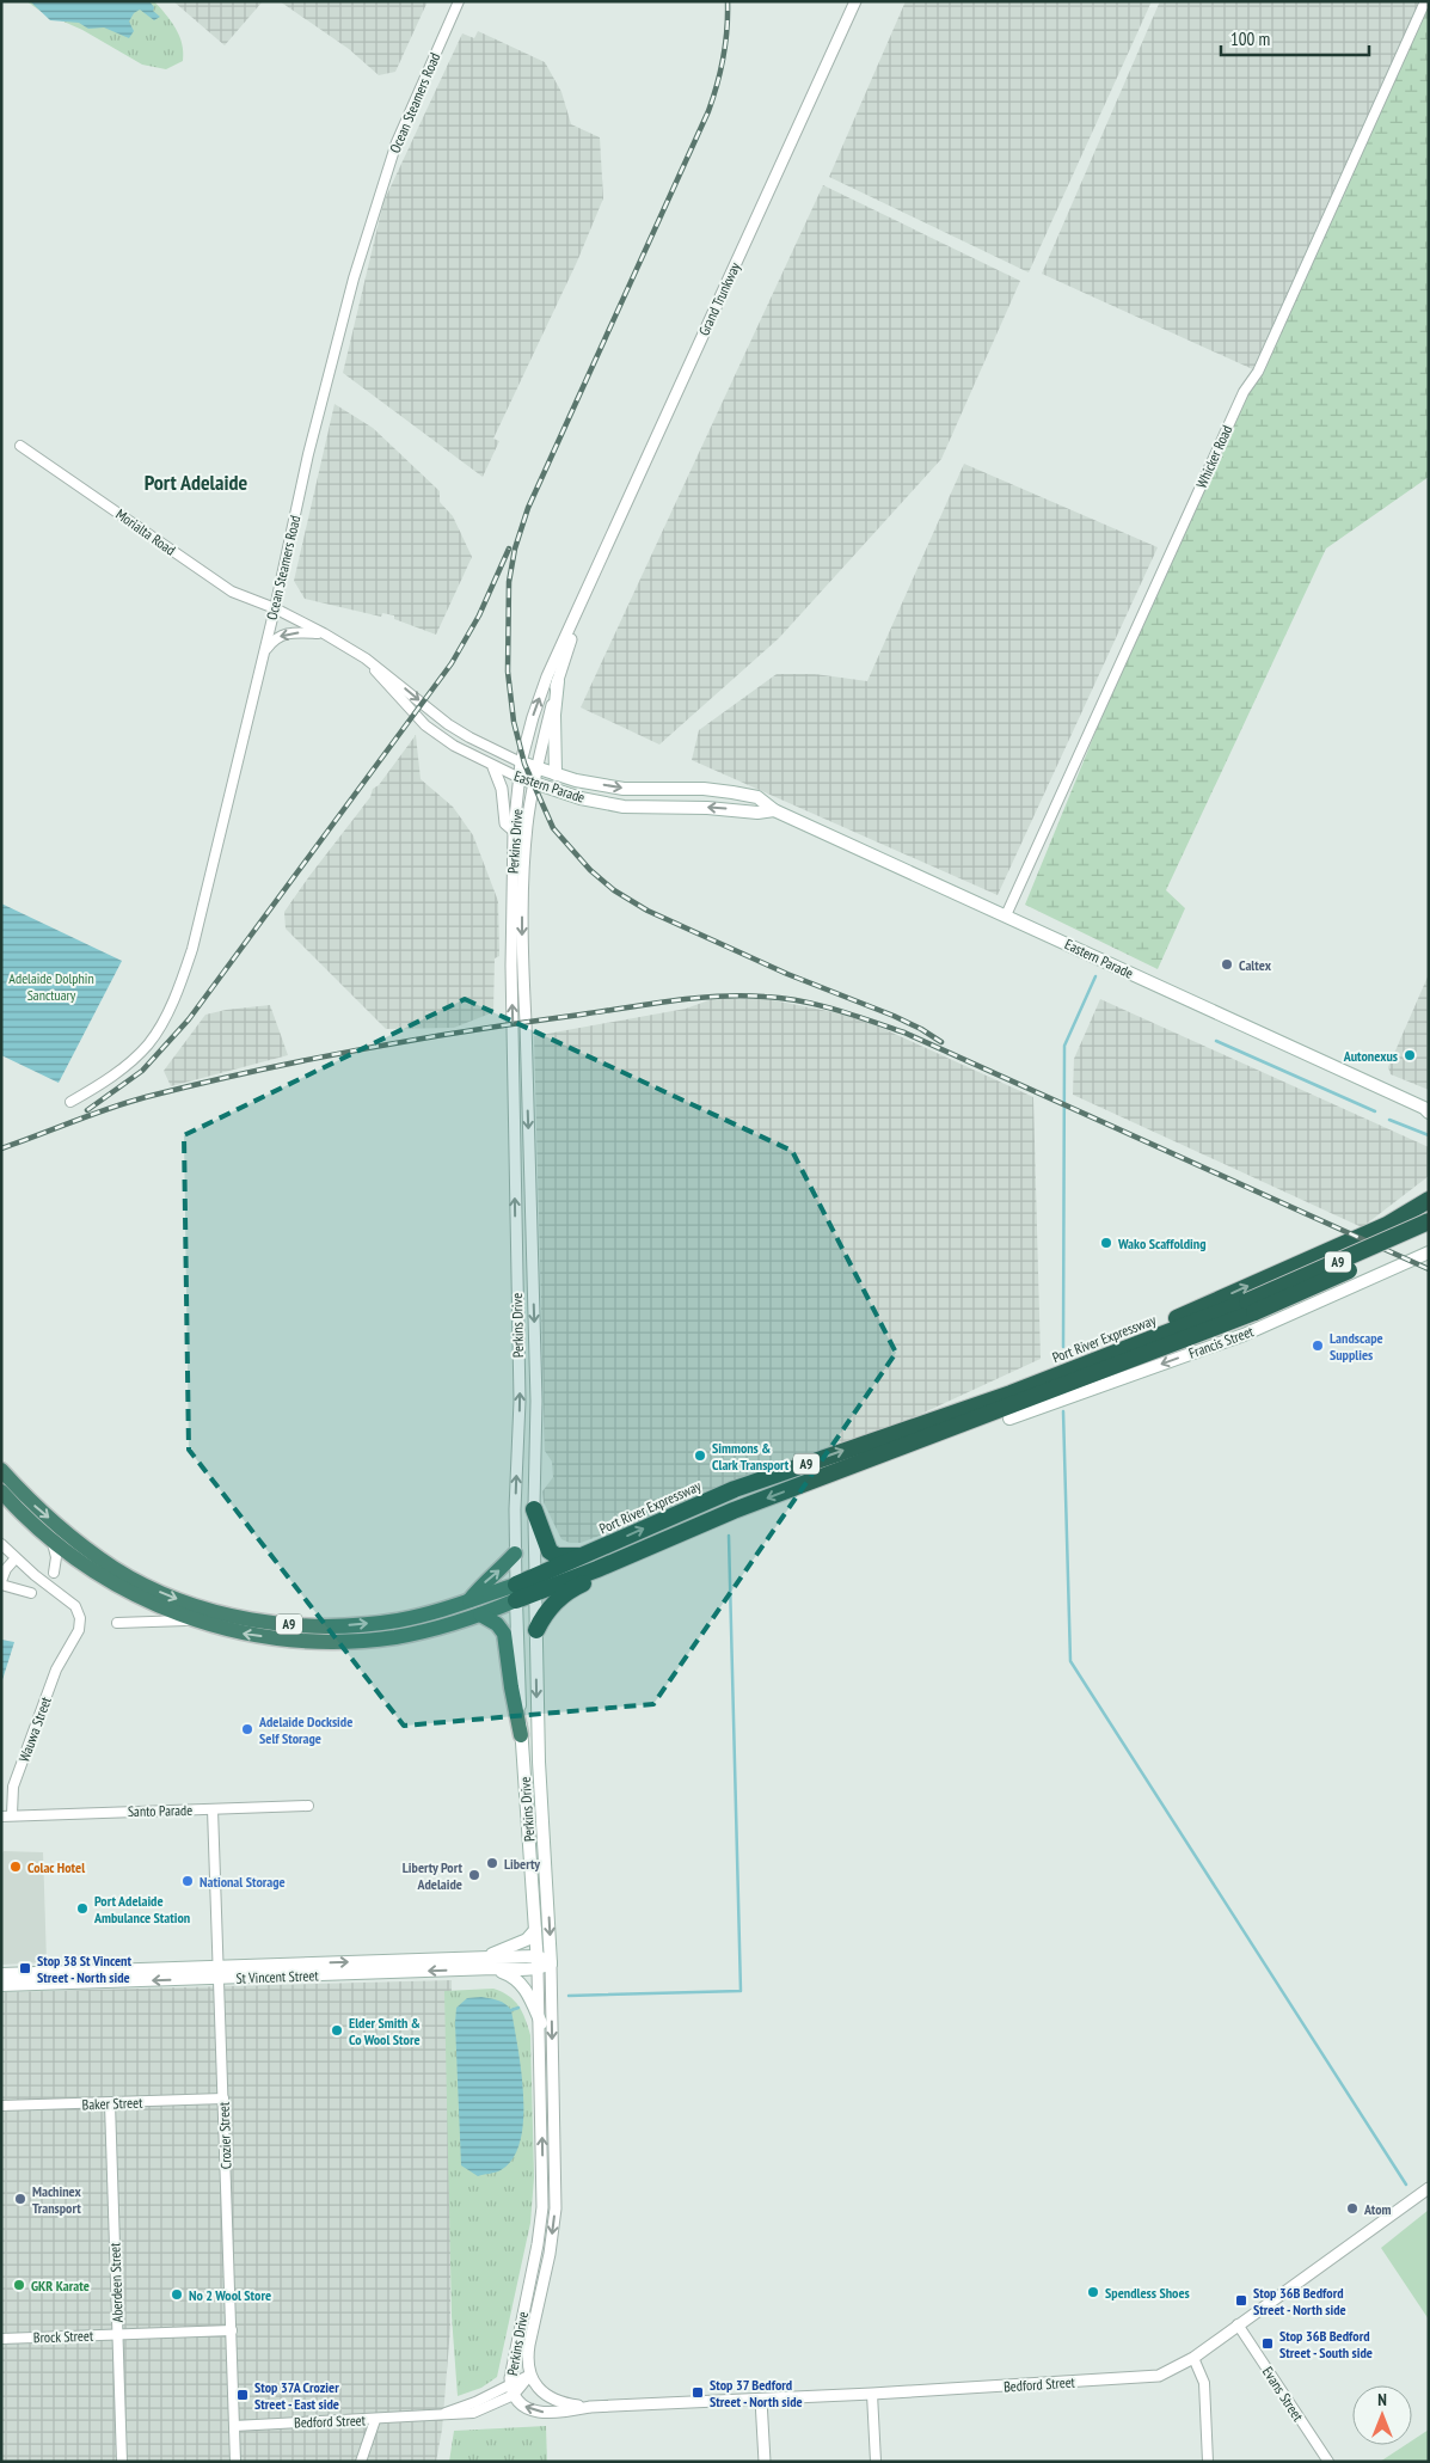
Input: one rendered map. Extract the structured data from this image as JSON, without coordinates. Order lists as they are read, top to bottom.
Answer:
{
  "streets": {
    "highway": ["A9", "Port River Expressway"],
    "main road": [
      "Eastern Parade",
      "Perkins Drive",
      "Francis Street",
      "St Vincent Street"
    ],
    "street": [
      "Ocean Steamers Road",
      "Grand Trunkway",
      "Whicker Road",
      "Morialta Road",
      "Wauwa Street",
      "Santo Parade",
      "Baker Street",
      "Crozier Street",
      "Aberdeen Street",
      "Brock Street",
      "Bedford Street",
      "Evans Street"
    ]
  },
  "crossings": [
    ["Ocean Steamers Road", "Morialta Road"],
    ["Ocean Steamers Road", "Eastern Parade"],
    ["Grand Trunkway", "Eastern Parade"],
    ["Grand Trunkway", "Perkins Drive"],
    ["Whicker Road", "Eastern Parade"],
    ["Morialta Road", "Eastern Parade"],
    ["Eastern Parade", "Perkins Drive"],
    ["Perkins Drive", "Port River Expressway"],
    ["Perkins Drive", "St Vincent Street"],
    ["Perkins Drive", "Bedford Street"],
    ["Wauwa Street", "Santo Parade"],
    ["Santo Parade", "Crozier Street"],
    ["St Vincent Street", "Crozier Street"],
    ["Baker Street", "Crozier Street"],
    ["Baker Street", "Aberdeen Street"],
    ["Crozier Street", "Brock Street"],
    ["Crozier Street", "Bedford Street"],
    ["Aberdeen Street", "Brock Street"],
    ["Bedford Street", "Evans Street"]
  ],
  "one_way": ["Francis Street"],
  "districts": ["Port Adelaide"],
  "parks": ["Adelaide Dolphin Sanctuary"],
  "places": {
    "other": [
      "Caltex",
      "Autonexus",
      "Wako Scaffolding",
      "Landscape Supplies",
      "Simmons & Clark Transport",
      "Adelaide Dockside Self Storage",
      "Liberty",
      "Colac Hotel",
      "Liberty Port Adelaide",
      "National Storage",
      "Port Adelaide Ambulance Station",
      "Elder Smith & Co Wool Store",
      "Machinex Transport",
      "Atom",
      "GKR Karate",
      "Spendless Shoes",
      "No 2 Wool Store"
    ],
    "transit": [
      "Stop 38 St Vincent Street - North side",
      "Stop 36B Bedford Street - North side",
      "Stop 36B Bedford Street - South side",
      "Stop 37 Bedford Street - North side",
      "Stop 37A Crozier Street - East side"
    ]
  },
  "scale_bar": "100 m",
  "north": "top"
}
